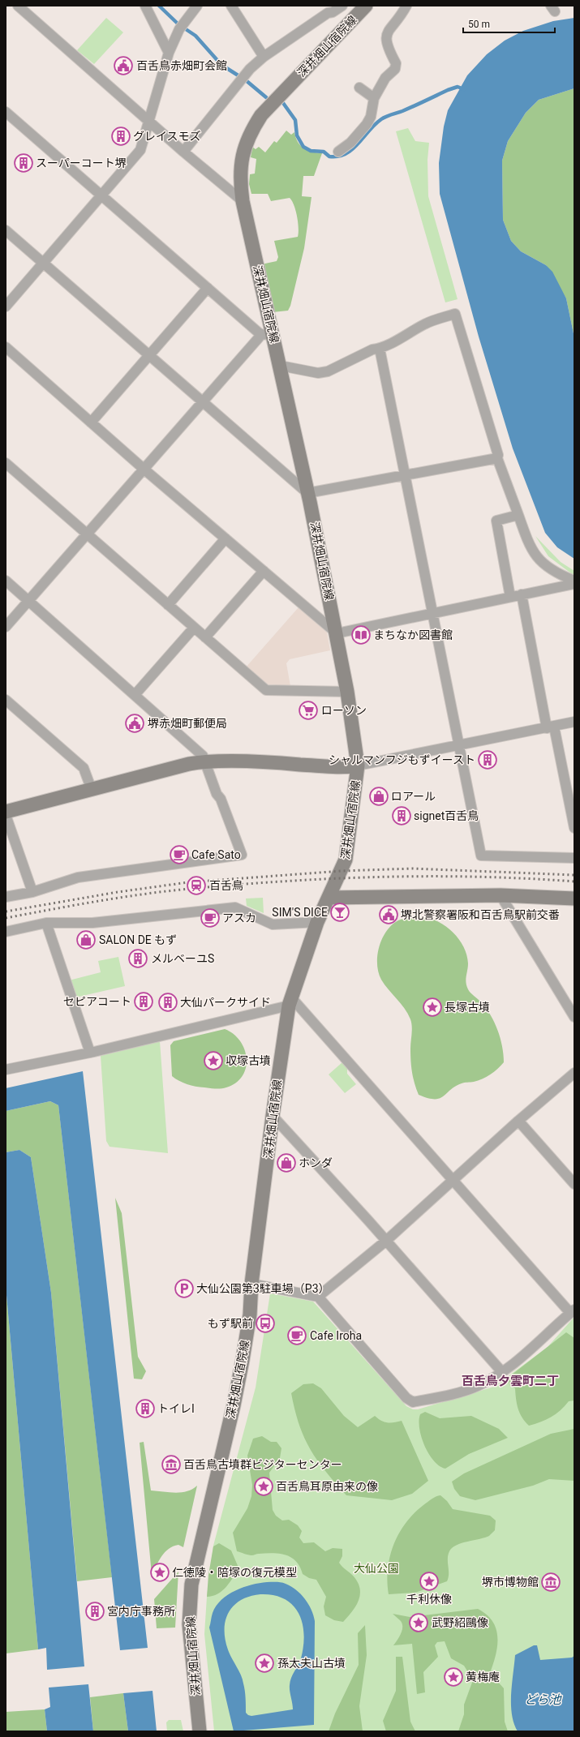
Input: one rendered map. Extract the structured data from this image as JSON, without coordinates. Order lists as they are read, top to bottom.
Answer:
{
  "streets": {
    "main road": ["深井畑山宿院線"]
  },
  "districts": ["百舌鳥夕雲町二丁"],
  "water": ["どら池"],
  "parks": ["大仙公園"],
  "places": {
    "public building": ["百舌鳥赤畑町会館", "堺赤畑町郵便局", "堺北警察署阪和百舌鳥駅前交番"],
    "building": [
      "グレイスモズ",
      "スーパーコート堺",
      "シャルマンフジもずイースト",
      "signet百舌鳥",
      "メルベーユS",
      "セピアコート",
      "大仙パークサイド",
      "トイレI",
      "宮内庁事務所"
    ],
    "library": ["まちなか図書館"],
    "supermarket": ["ローソン"],
    "shop": ["ロアール", "SALON DE もず", "ホンダ"],
    "cafe": ["Cafe Sato", "アスカ", "Cafe Iroha"],
    "station": ["百舌鳥"],
    "bar": ["SIM'S DICE"],
    "place": [
      "長塚古墳",
      "収塚古墳",
      "百舌鳥耳原由来の像",
      "仁徳陵・陪塚の復元模型",
      "千利休像",
      "武野紹鷗像",
      "孫太夫山古墳",
      "黄梅庵"
    ],
    "parking": ["大仙公園第3駐車場（P3）"],
    "bus stop": ["もず駅前"],
    "museum": ["百舌鳥古墳群ビジターセンター", "堺市博物館"]
  },
  "scale_bar": "50 m"
}
